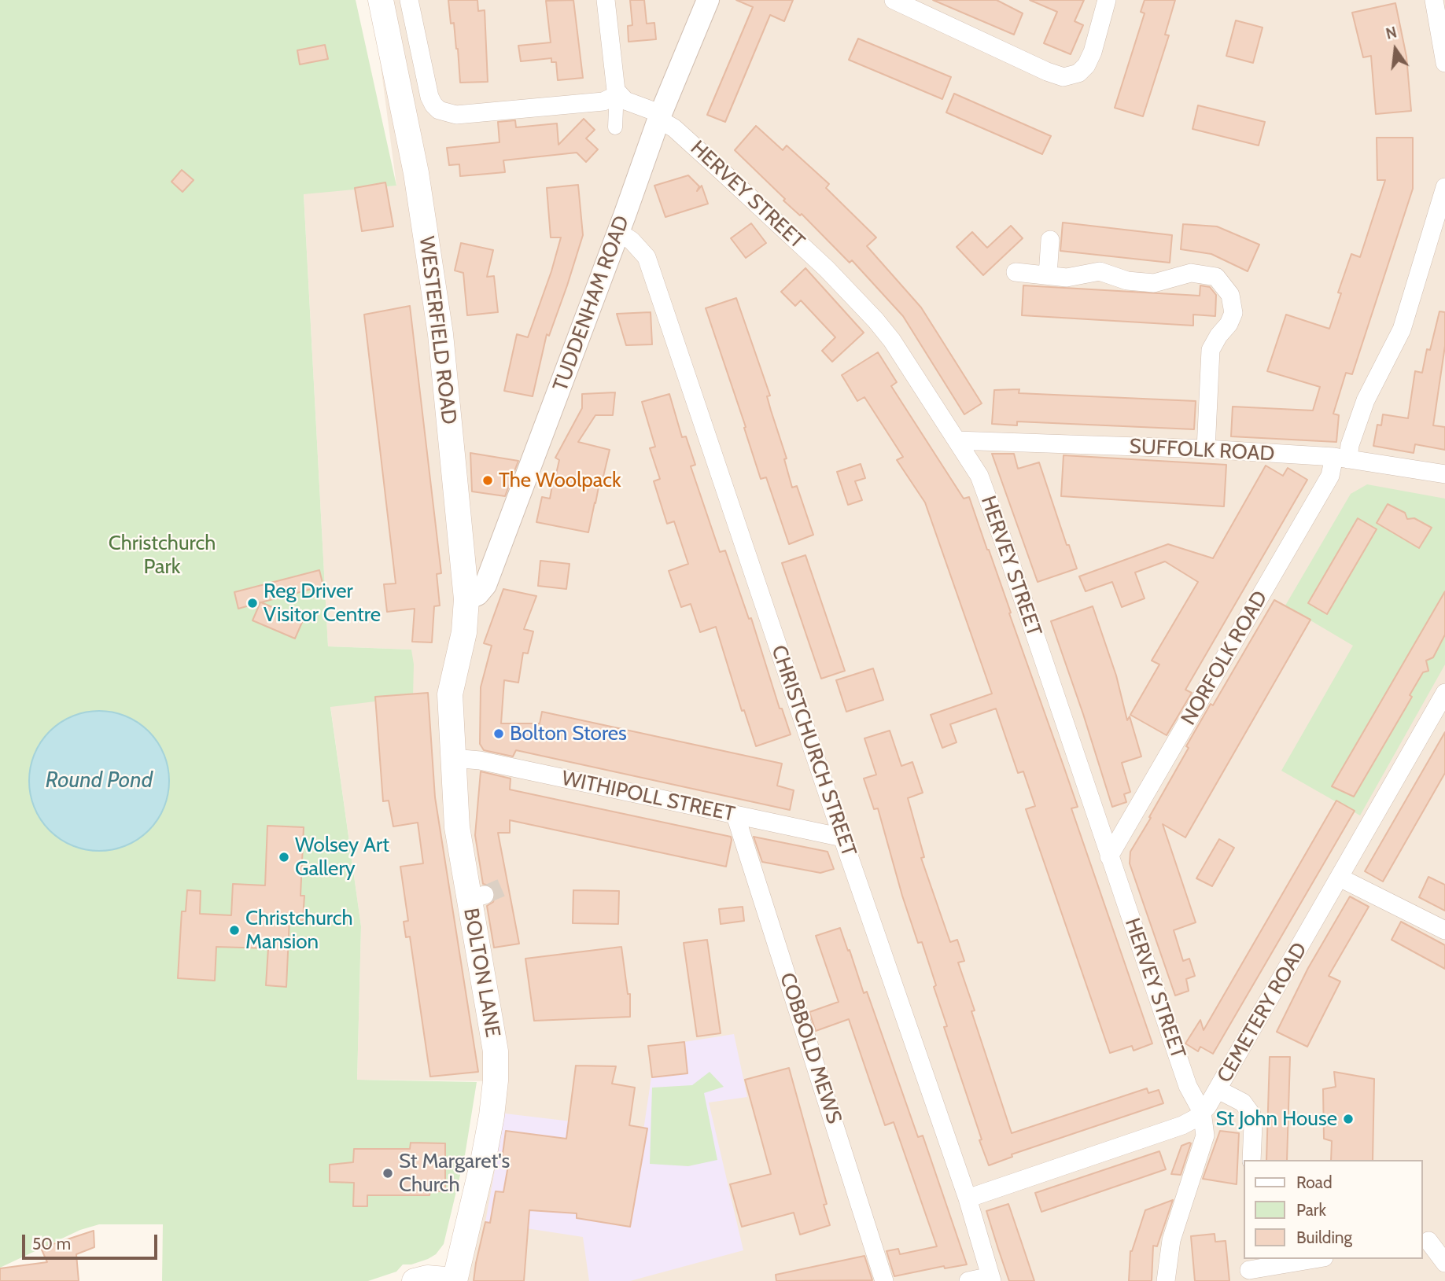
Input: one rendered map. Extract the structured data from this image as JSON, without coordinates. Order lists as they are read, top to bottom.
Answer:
{
  "streets": {
    "main road": ["WESTERFIELD ROAD", "BOLTON LANE"],
    "street": [
      "HERVEY STREET",
      "TUDDENHAM ROAD",
      "SUFFOLK ROAD",
      "NORFOLK ROAD",
      "CHRISTCHURCH STREET",
      "WITHIPOLL STREET",
      "CEMETERY ROAD",
      "COBBOLD MEWS"
    ]
  },
  "crossings": [
    ["HERVEY STREET", "TUDDENHAM ROAD"],
    ["HERVEY STREET", "SUFFOLK ROAD"],
    ["HERVEY STREET", "NORFOLK ROAD"],
    ["HERVEY STREET", "CEMETERY ROAD"],
    ["TUDDENHAM ROAD", "WESTERFIELD ROAD"],
    ["TUDDENHAM ROAD", "CHRISTCHURCH STREET"],
    ["WESTERFIELD ROAD", "BOLTON LANE"],
    ["SUFFOLK ROAD", "NORFOLK ROAD"],
    ["CHRISTCHURCH STREET", "WITHIPOLL STREET"],
    ["CHRISTCHURCH STREET", "CEMETERY ROAD"],
    ["WITHIPOLL STREET", "BOLTON LANE"],
    ["WITHIPOLL STREET", "COBBOLD MEWS"]
  ],
  "water": ["Round Pond"],
  "parks": ["Christchurch Park"],
  "places": [
    "The Woolpack",
    "Reg Driver Visitor Centre",
    "Bolton Stores",
    "Wolsey Art Gallery",
    "Christchurch Mansion",
    "St John House",
    "St Margaret's Church"
  ],
  "legend": ["Road", "Park", "Building"],
  "scale_bar": "50 m",
  "north": "top"
}
